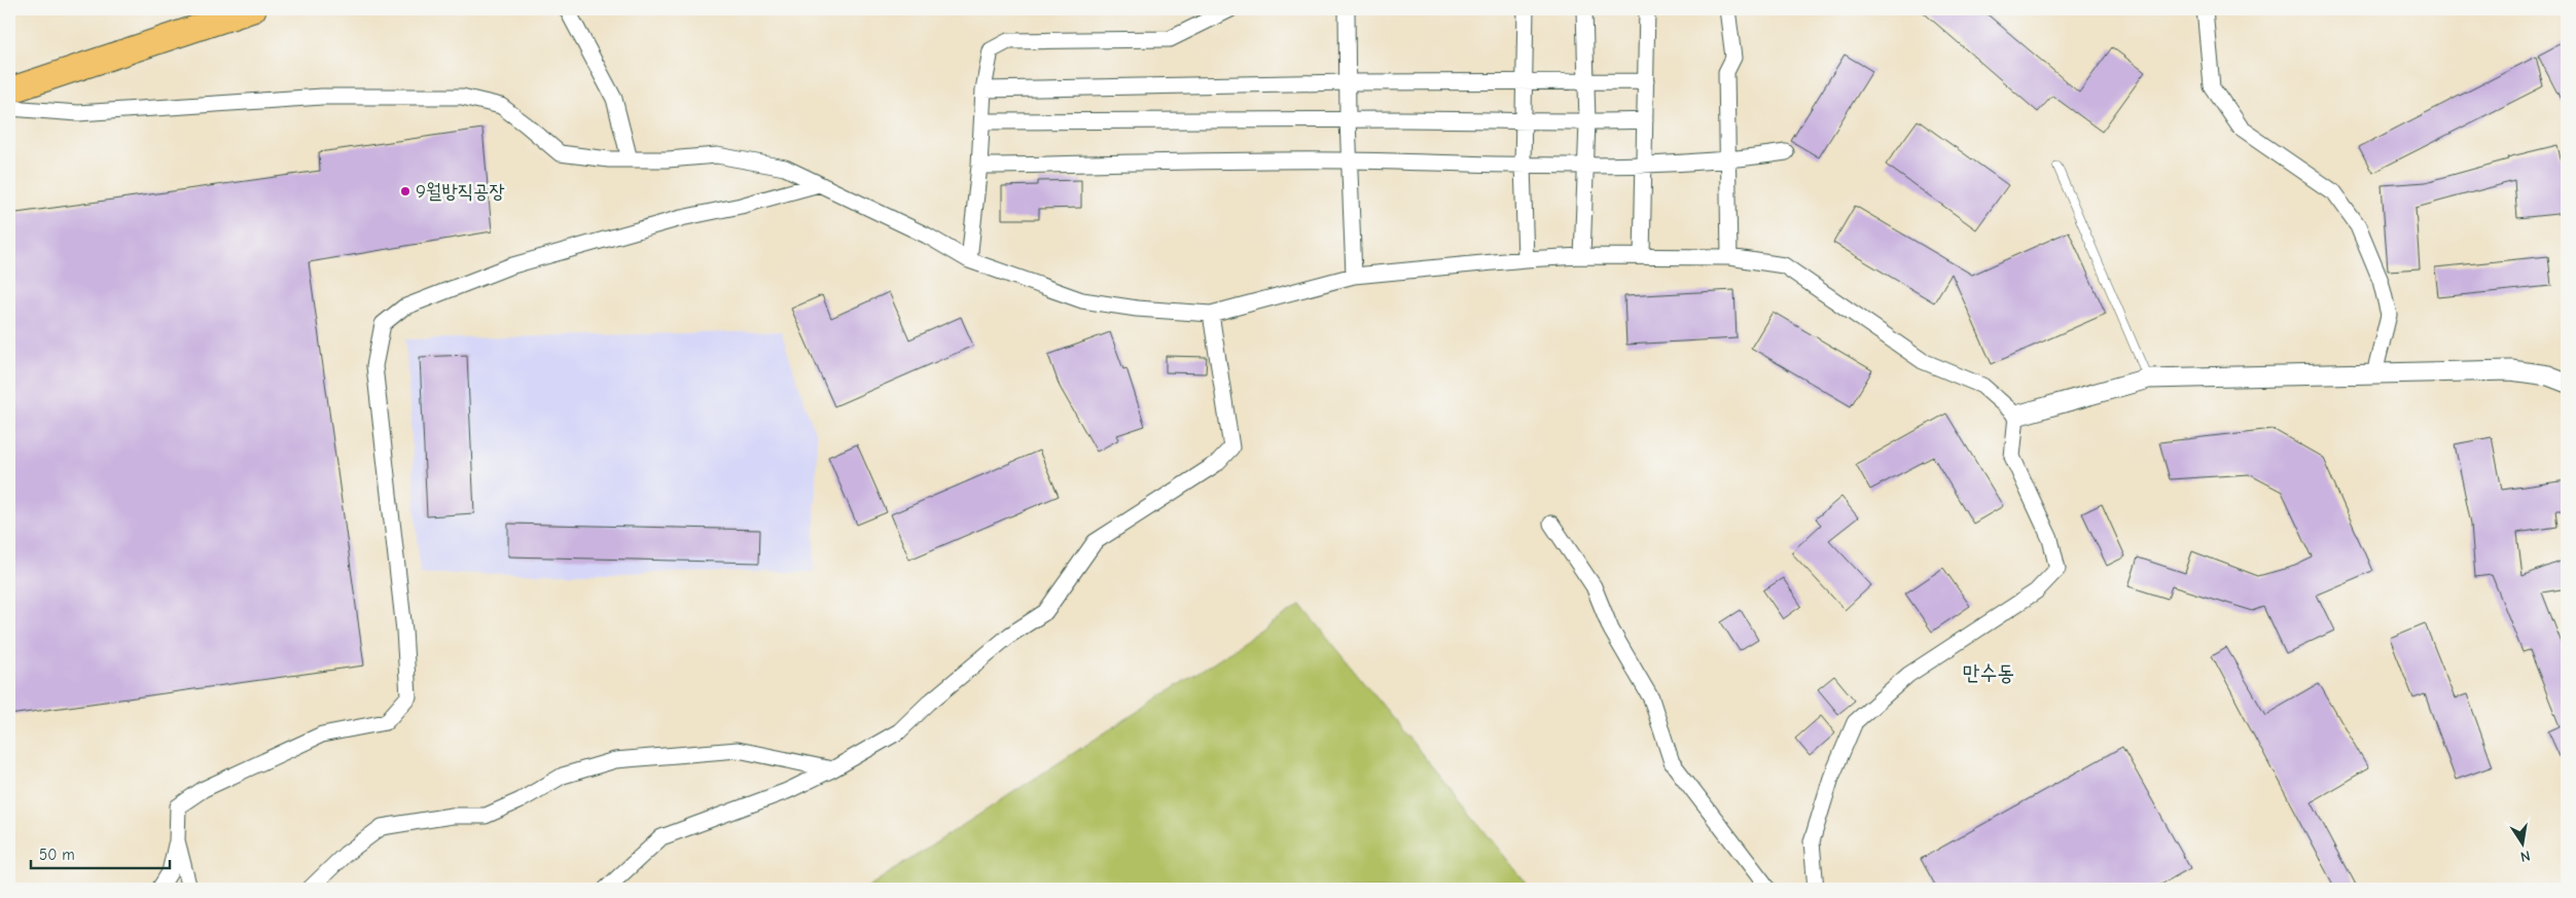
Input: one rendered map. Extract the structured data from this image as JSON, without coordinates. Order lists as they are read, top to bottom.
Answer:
{
  "districts": ["만수동"],
  "places": ["9월방직공장"],
  "scale_bar": "50 m",
  "north": "bottom"
}
